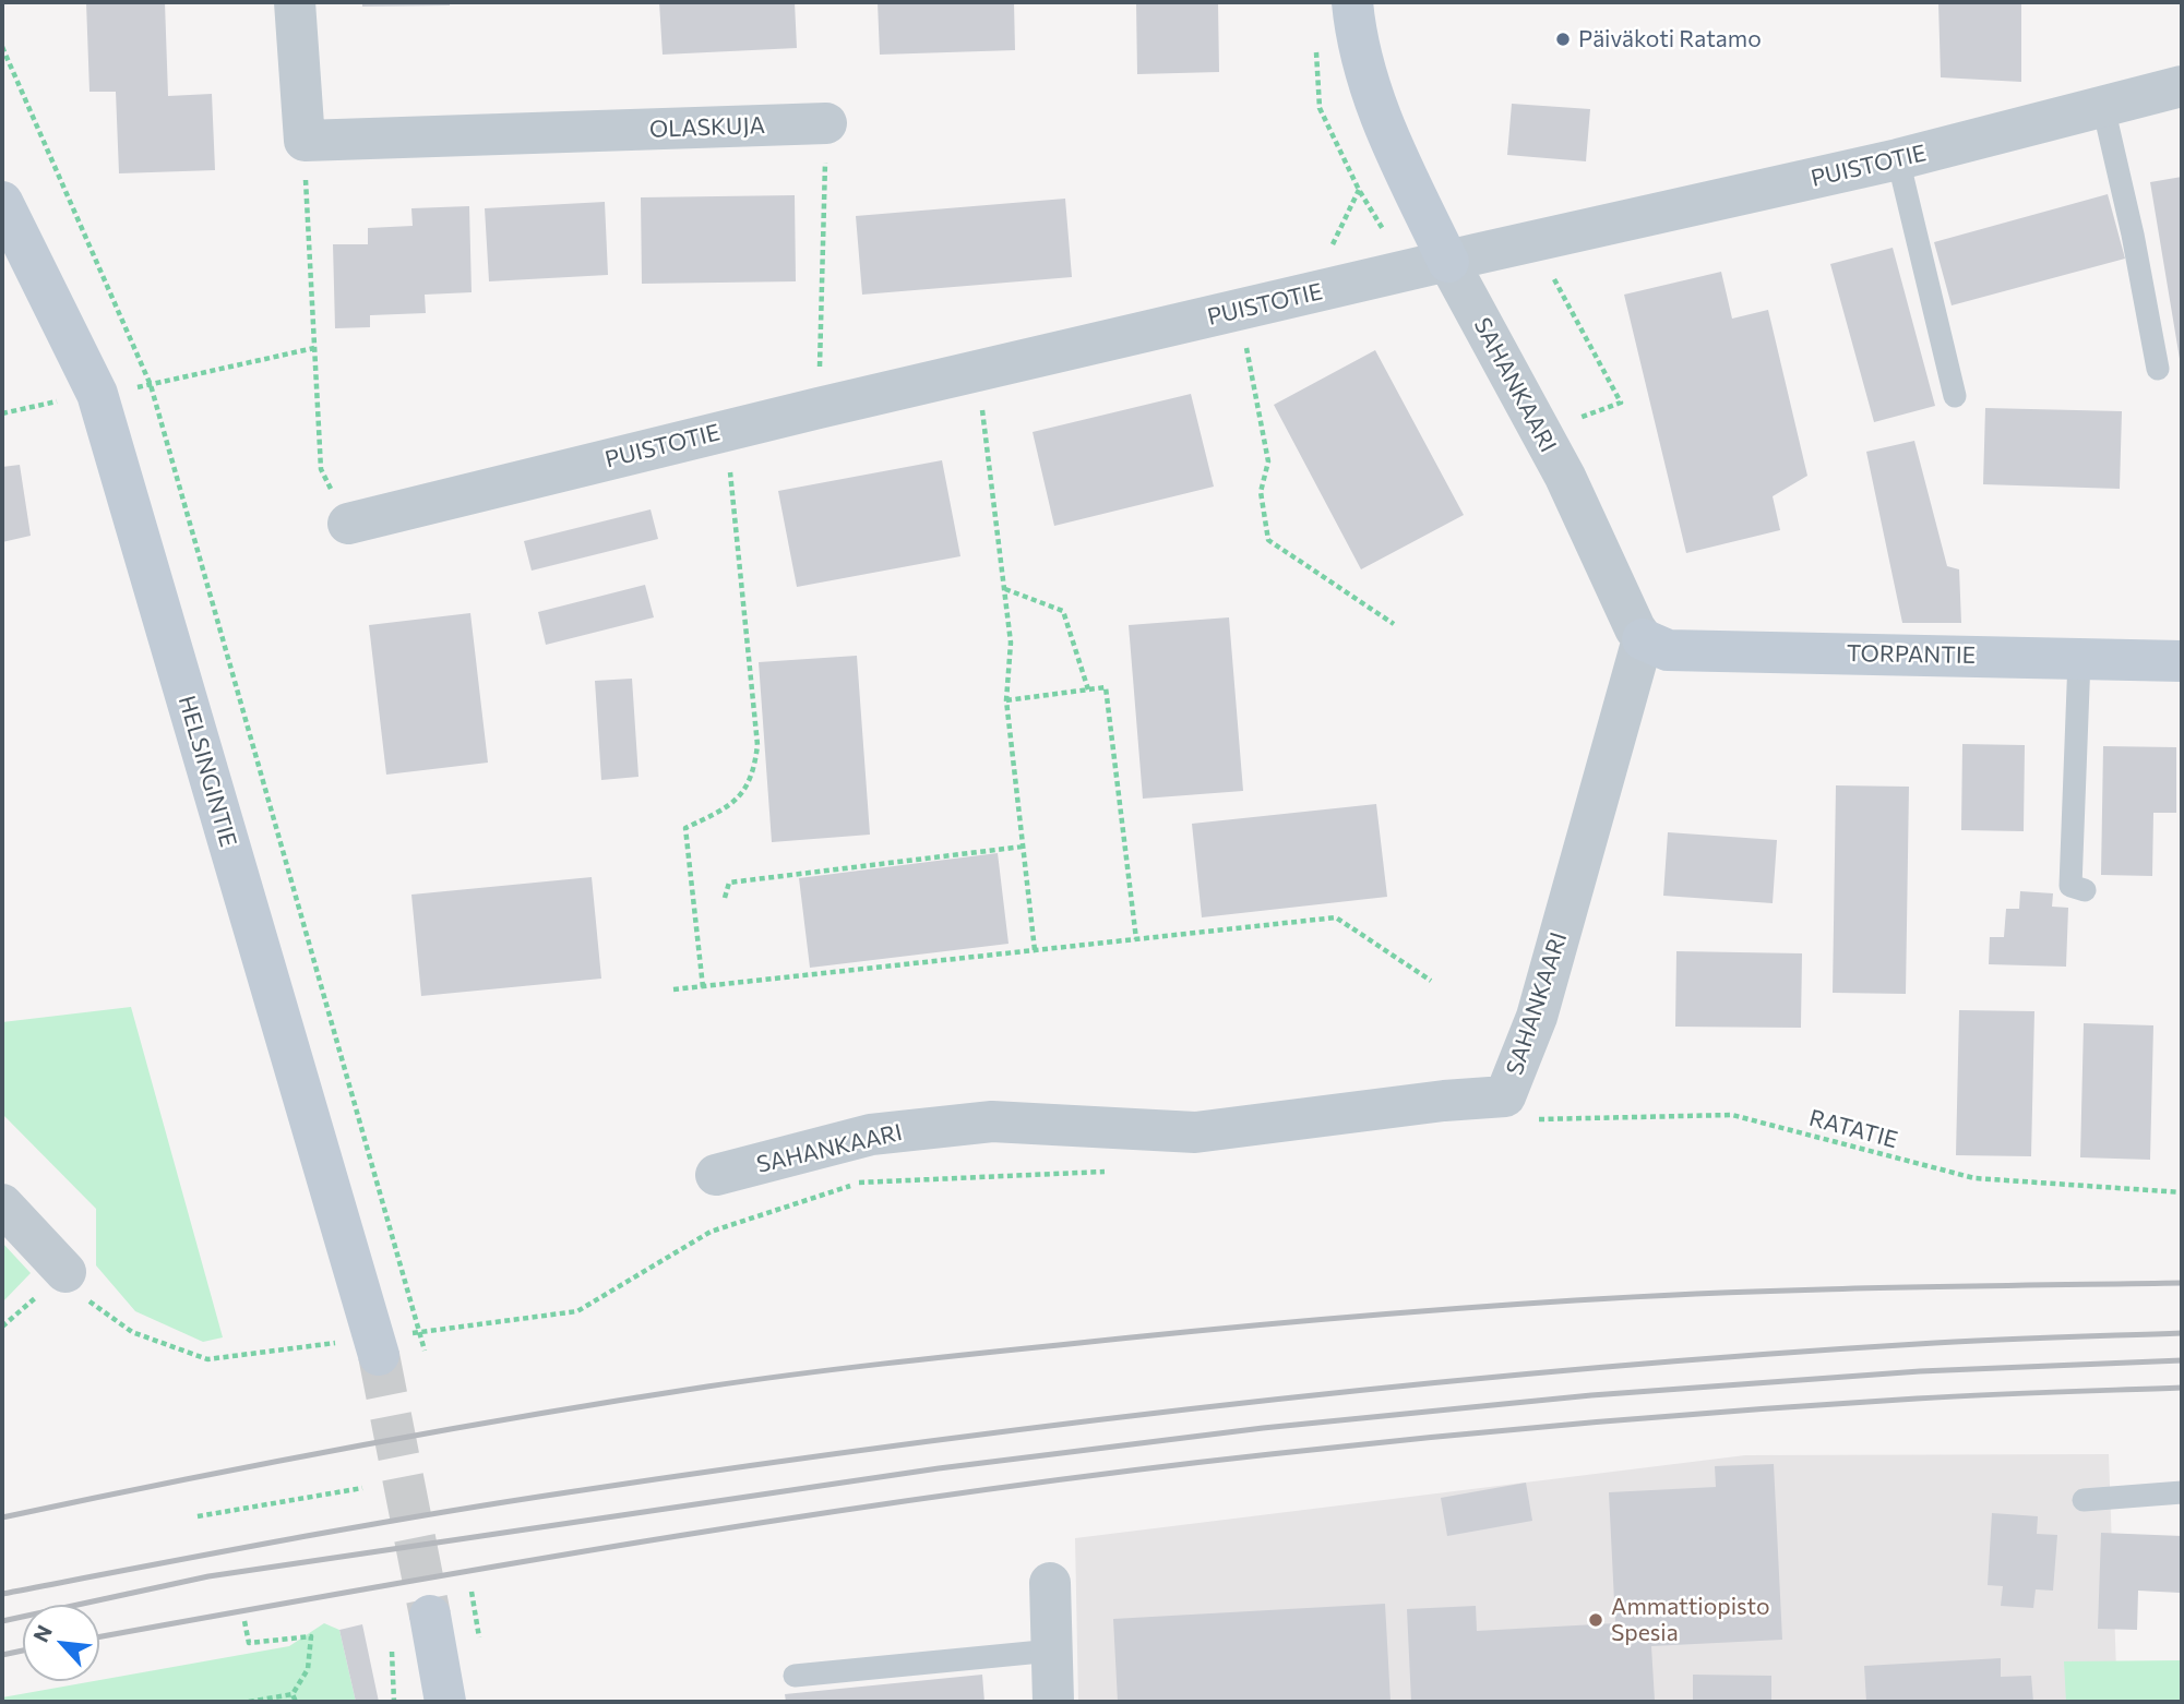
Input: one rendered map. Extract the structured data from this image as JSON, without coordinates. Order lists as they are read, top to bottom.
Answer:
{
  "streets": {
    "main road": ["TORPANTIE", "HELSINGINTIE"],
    "street": ["OLASKUJA", "PUISTOTIE", "SAHANKAARI"],
    "path": ["RATATIE"]
  },
  "crossings": [
    ["PUISTOTIE", "SAHANKAARI"],
    ["SAHANKAARI", "TORPANTIE"]
  ],
  "places": ["Päiväkoti Ratamo", "Ammattiopisto Spesia"],
  "north": "top left"
}
